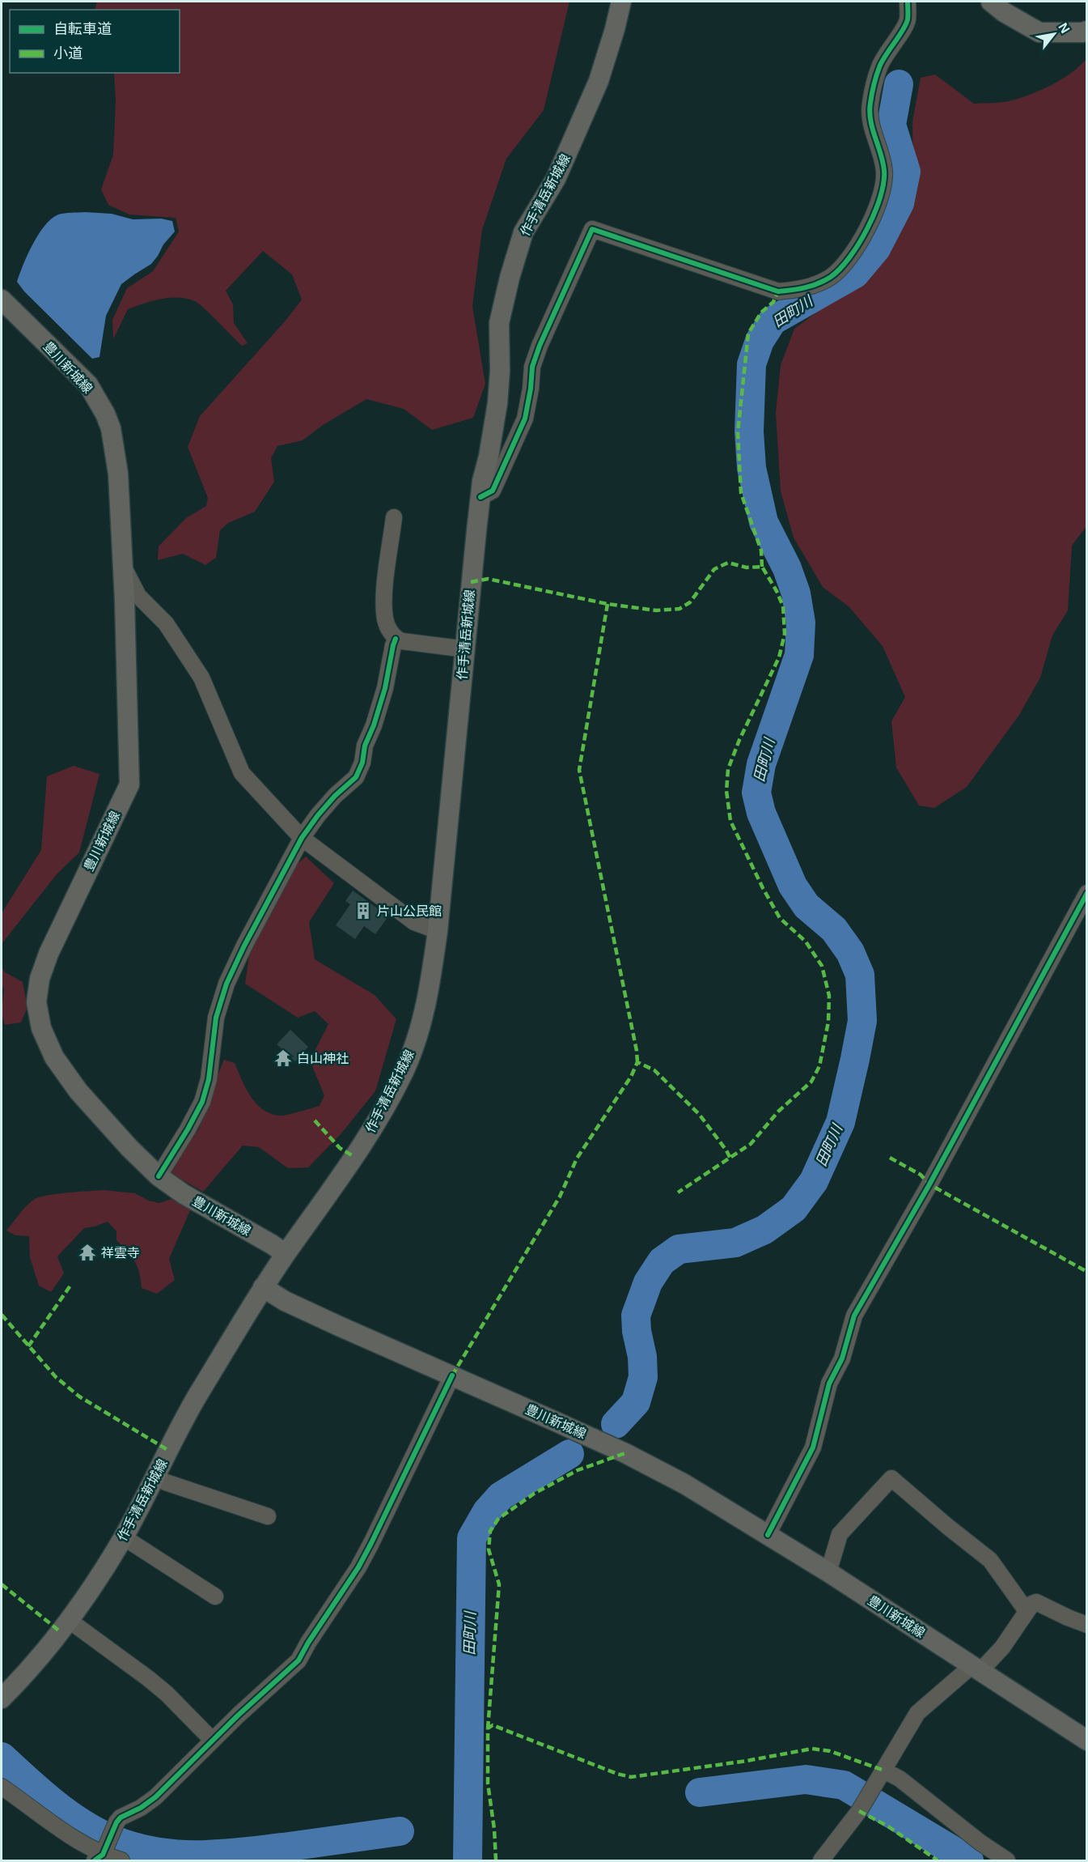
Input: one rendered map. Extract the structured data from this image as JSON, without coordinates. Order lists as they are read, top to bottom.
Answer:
{
  "streets": {
    "main road": ["作手清岳新城線", "豊川新城線"]
  },
  "crossings": [
    ["作手清岳新城線", "豊川新城線"]
  ],
  "water": ["田町川"],
  "places": {
    "building": ["片山公民館"],
    "temple": ["白山神社", "祥雲寺"]
  },
  "legend": ["自転車道", "小道"],
  "north": "top right"
}
